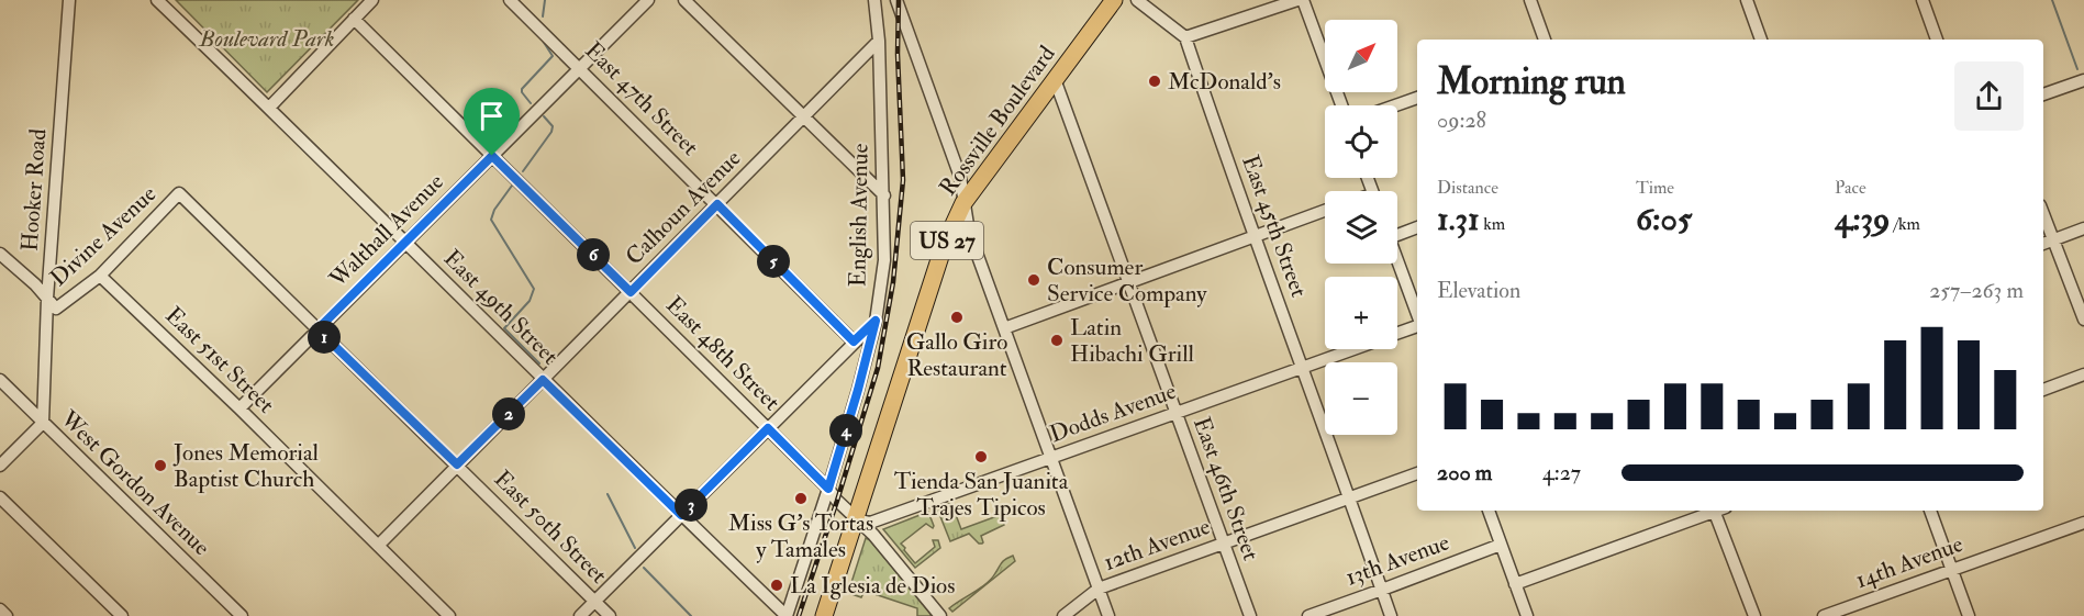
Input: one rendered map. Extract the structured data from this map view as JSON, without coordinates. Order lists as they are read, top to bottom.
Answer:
{
  "streets": {
    "highway": ["Rossville Boulevard", "US 27"],
    "street": [
      "East 47th Street",
      "Hooker Road",
      "Calhoun Avenue",
      "English Avenue",
      "East 45th Street",
      "Walthall Avenue",
      "Divine Avenue",
      "East 49th Street",
      "East 48th Street",
      "East 51st Street",
      "Dodds Avenue",
      "West Gordon Avenue",
      "East 46th Street",
      "East 50th Street",
      "12th Avenue",
      "13th Avenue",
      "14th Avenue"
    ]
  },
  "crossings": [
    ["East 47th Street", "Calhoun Avenue"],
    ["East 47th Street", "Walthall Avenue"],
    ["Rossville Boulevard", "East 48th Street"],
    ["Rossville Boulevard", "Dodds Avenue"],
    ["Rossville Boulevard", "East 46th Street"],
    ["Hooker Road", "Divine Avenue"],
    ["Hooker Road", "West Gordon Avenue"],
    ["Calhoun Avenue", "English Avenue"],
    ["Calhoun Avenue", "East 49th Street"],
    ["Calhoun Avenue", "East 48th Street"],
    ["Calhoun Avenue", "East 51st Street"],
    ["Calhoun Avenue", "East 50th Street"],
    ["English Avenue", "East 49th Street"],
    ["English Avenue", "East 48th Street"],
    ["East 45th Street", "Dodds Avenue"],
    ["East 45th Street", "12th Avenue"],
    ["East 45th Street", "13th Avenue"],
    ["Walthall Avenue", "East 49th Street"],
    ["Walthall Avenue", "East 48th Street"],
    ["Walthall Avenue", "East 51st Street"],
    ["Walthall Avenue", "East 50th Street"],
    ["Divine Avenue", "East 51st Street"],
    ["Divine Avenue", "East 50th Street"],
    ["East 48th Street", "Dodds Avenue"],
    ["Dodds Avenue", "East 46th Street"],
    ["East 46th Street", "12th Avenue"]
  ],
  "parks": ["Boulevard Park"],
  "places": [
    "McDonald's",
    "Consumer Service Company",
    "Gallo Giro Restaurant",
    "Latin Hibachi Grill",
    "Tienda San Juanita Trajes Tipicos",
    "Jones Memorial Baptist Church",
    "Miss G's Tortas y Tamales",
    "La Iglesia de Dios"
  ],
  "north": "top right",
  "page": {
    "map_buttons": ["+", "−"],
    "heading": ["Morning run", "09:28"],
    "stats": [
      ["Distance", "1.31 km"],
      ["Time", "6:05"],
      ["Pace", "4:39 /km"]
    ],
    "pins": [
      "6",
      "5",
      "1",
      "2",
      "4",
      "3"
    ],
    "chart": ["Elevation", "257–263 m"],
    "list": [
      {
        "name": "200 m",
        "note": "4:27"
      }
    ]
  }
}
